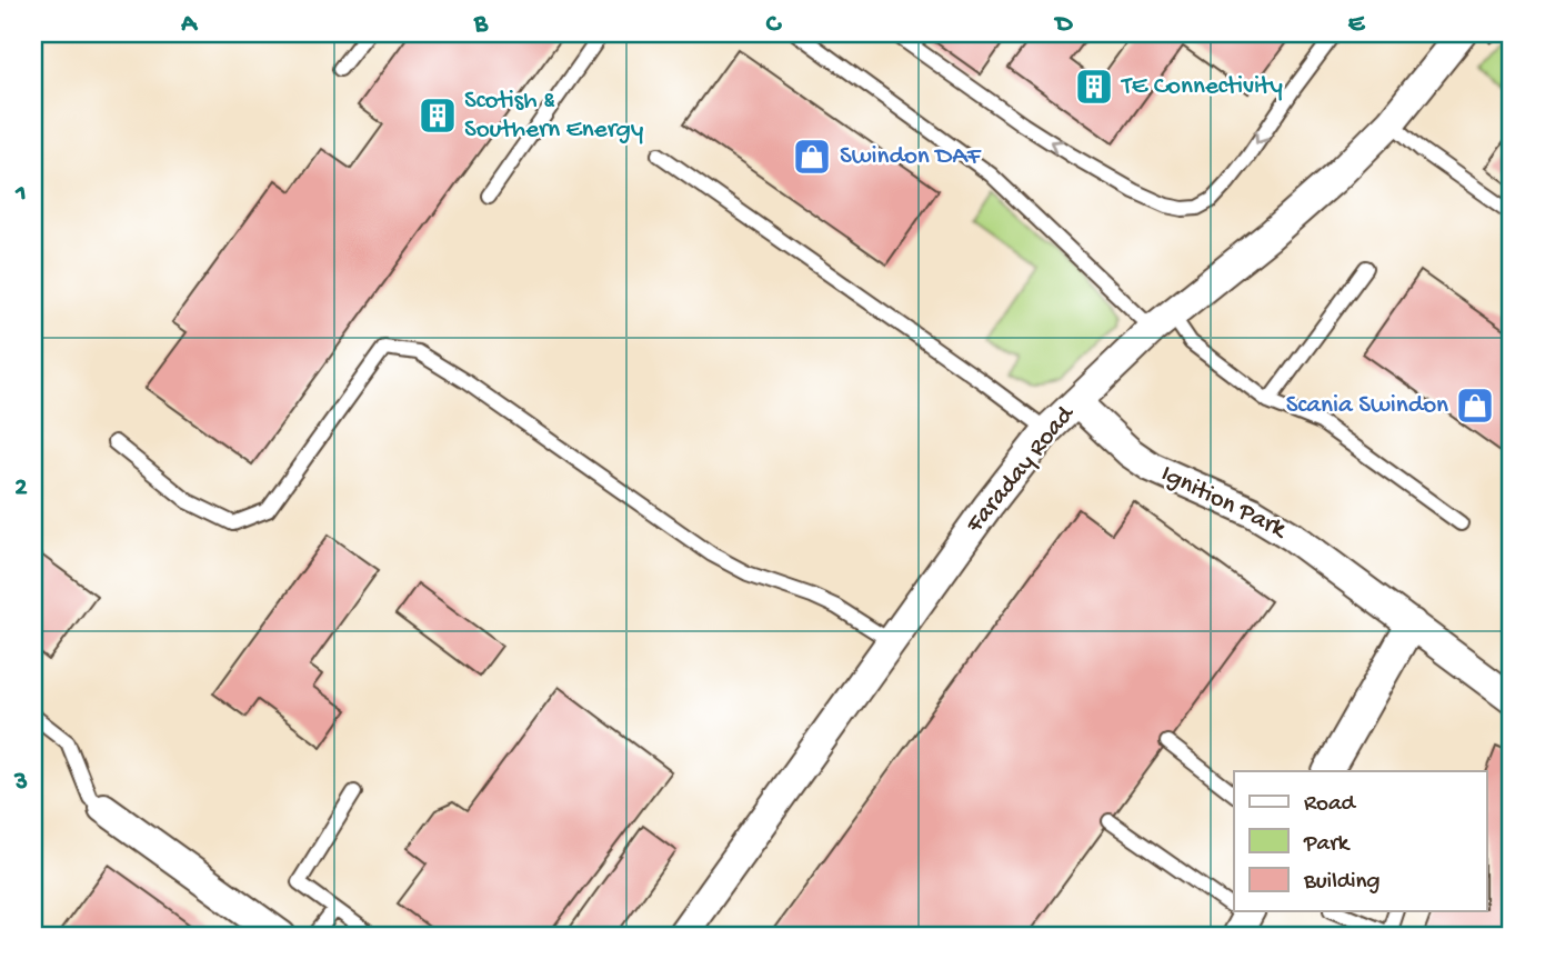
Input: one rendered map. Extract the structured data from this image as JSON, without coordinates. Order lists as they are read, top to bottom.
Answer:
{
  "streets": {
    "street": ["Faraday Road", "Ignition Park"]
  },
  "crossings": [
    ["Faraday Road", "Ignition Park"]
  ],
  "places": {
    "building": ["TE Connectivity", "Scotish & Southern Energy"],
    "shop": ["Swindon DAF", "Scania Swindon"]
  },
  "legend": ["Road", "Park", "Building"],
  "grid": {
    "columns": [
      "A",
      "B",
      "C",
      "D",
      "E"
    ],
    "rows": ["1", "2", "3"]
  }
}
